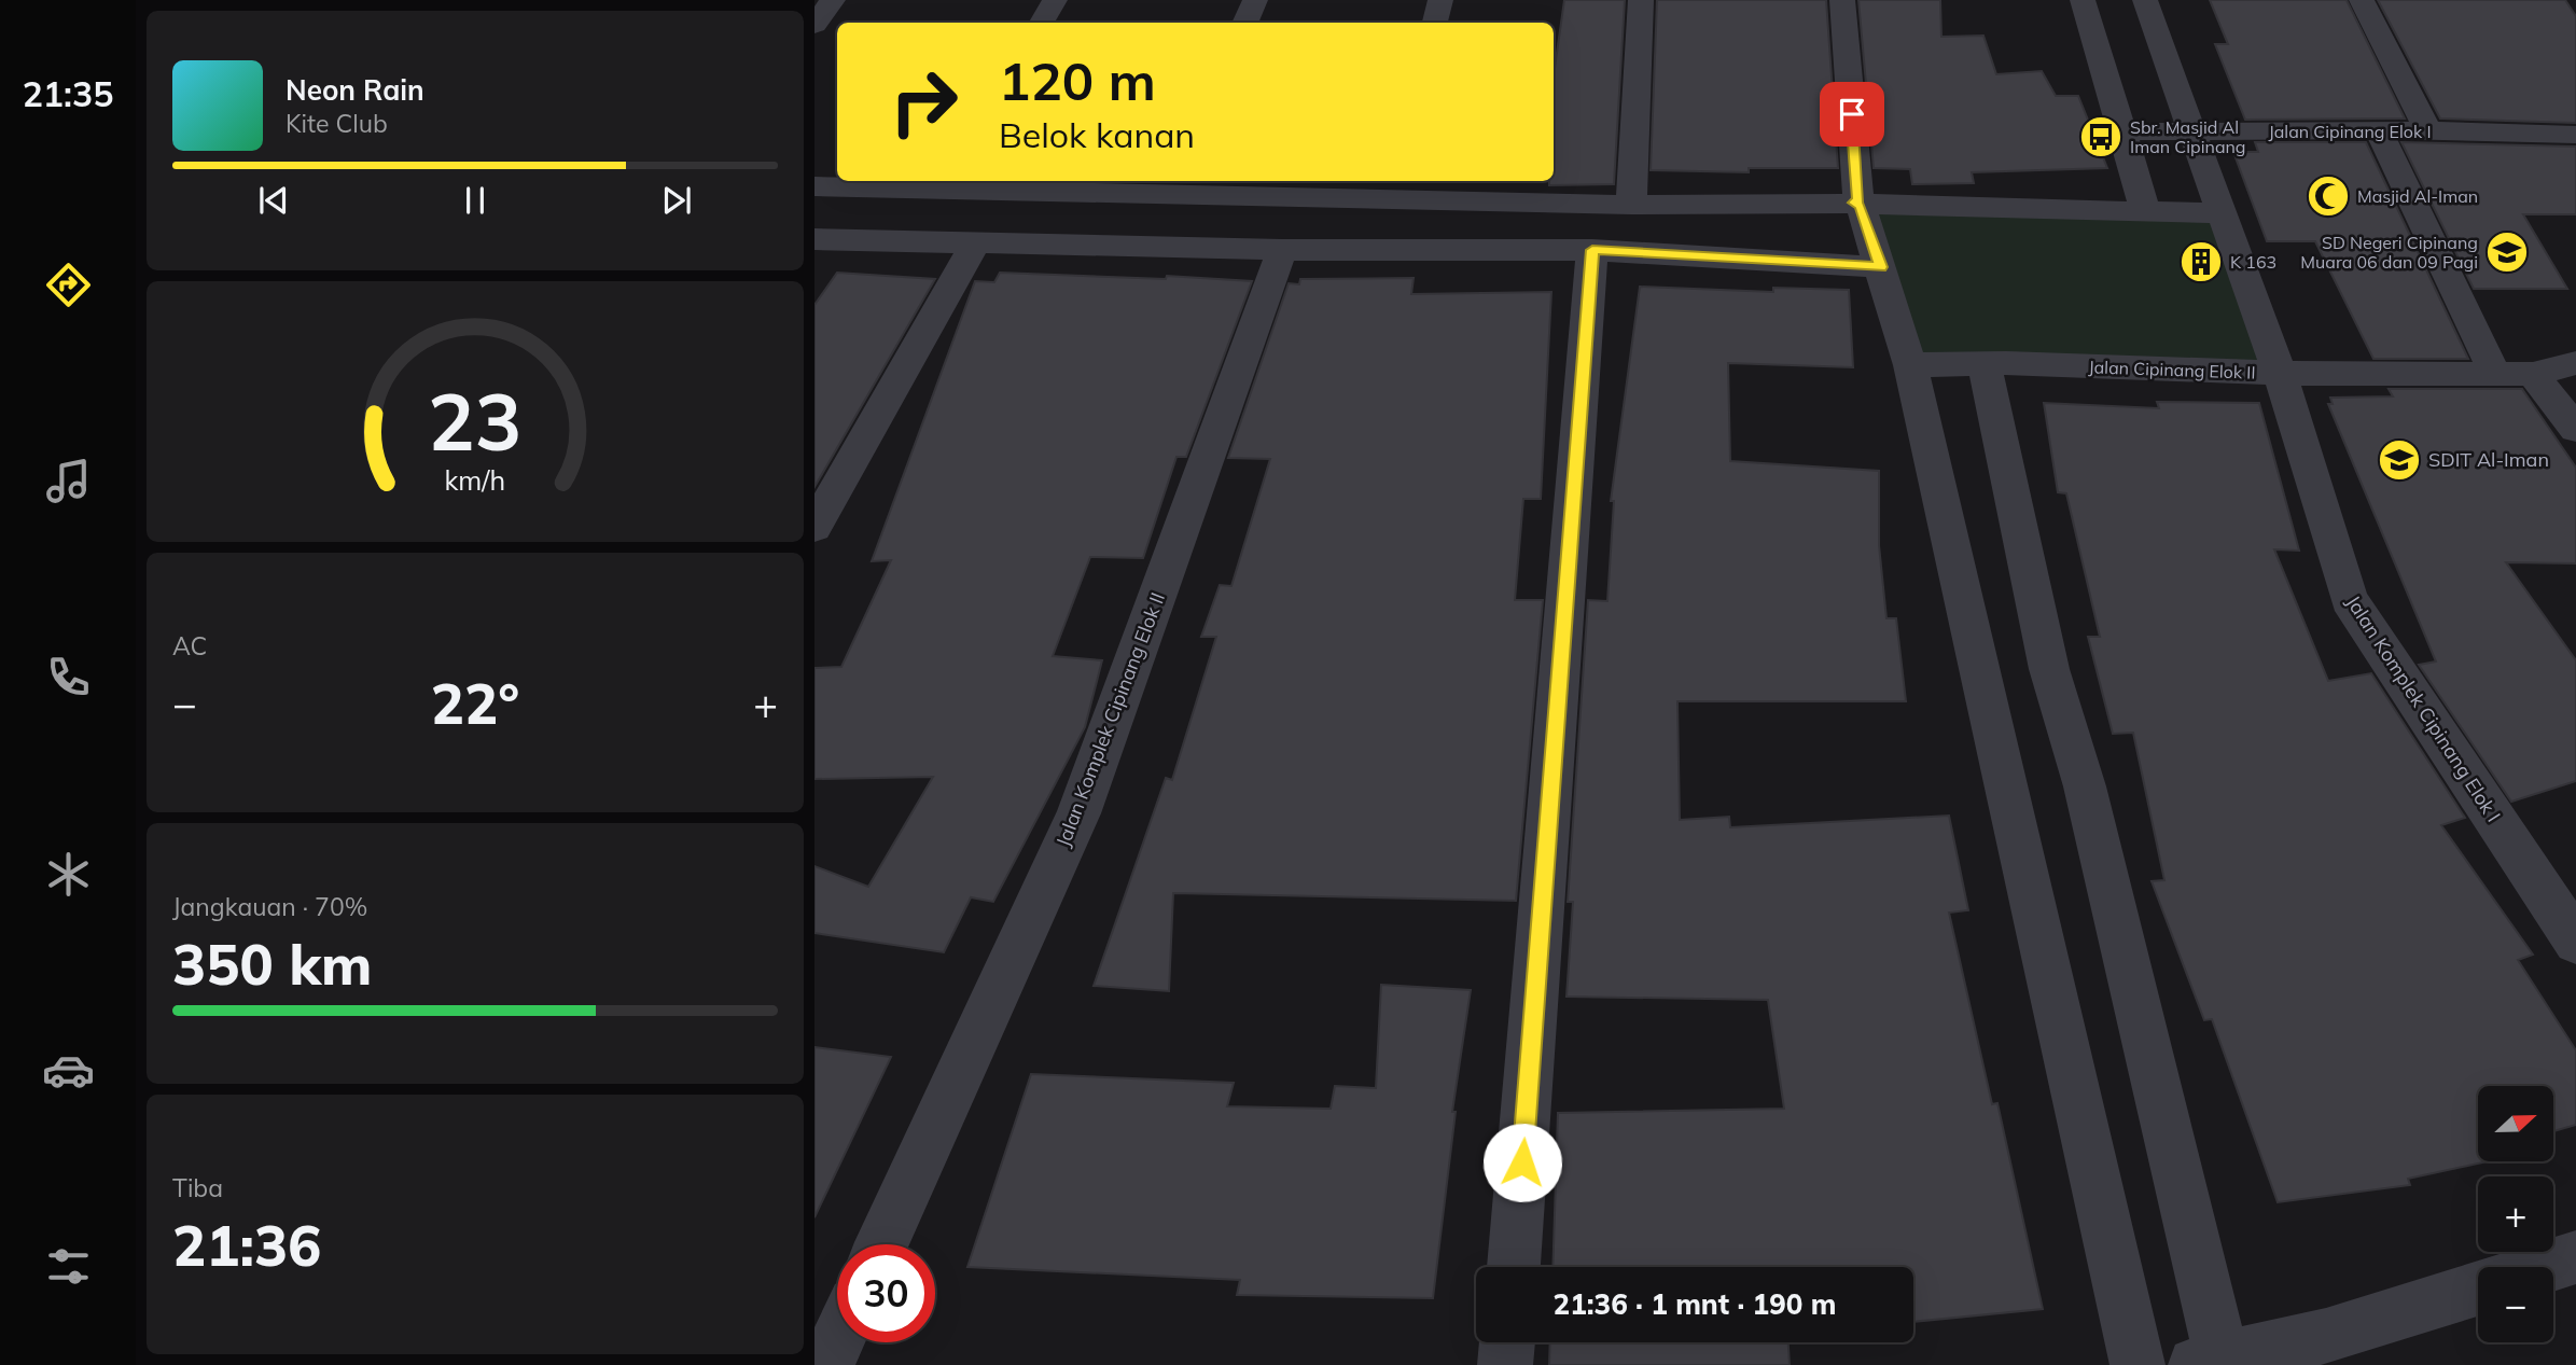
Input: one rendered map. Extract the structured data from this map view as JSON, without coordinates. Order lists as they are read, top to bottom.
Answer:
{
  "streets": {
    "street": [
      "Jalan Cipinang Elok I",
      "Jalan Cipinang Elok II",
      "Jalan Komplek Cipinang Elok I",
      "Jalan Komplek Cipinang Elok II"
    ]
  },
  "crossings": [
    ["Jalan Cipinang Elok I", "Jalan Cipinang Elok II"],
    ["Jalan Cipinang Elok II", "Jalan Komplek Cipinang Elok I"]
  ],
  "places": {
    "bus stop": ["Sbr. Masjid Al Iman Cipinang"],
    "mosque": ["Masjid Al-Iman"],
    "school or university": ["SD Negeri Cipinang Muara 06 dan 09 Pagi", "SDIT Al-Iman"],
    "building": ["K 163"]
  },
  "north": "right",
  "page": {
    "tabs": "21:35",
    "turn": ["120 m", "Belok kanan"],
    "song": ["Neon Rain", "Kite Club"],
    "tile": [
      "AC",
      ["Jangkauan · 70%", "350 km"],
      ["Tiba", "21:36"]
    ],
    "heat": ["−", "22°", "+"],
    "map_buttons": ["+", "−"],
    "limit": "30",
    "trip": "21:36 · 1 mnt · 190 m",
    "gauge": ["23", "km/h"]
  }
}
